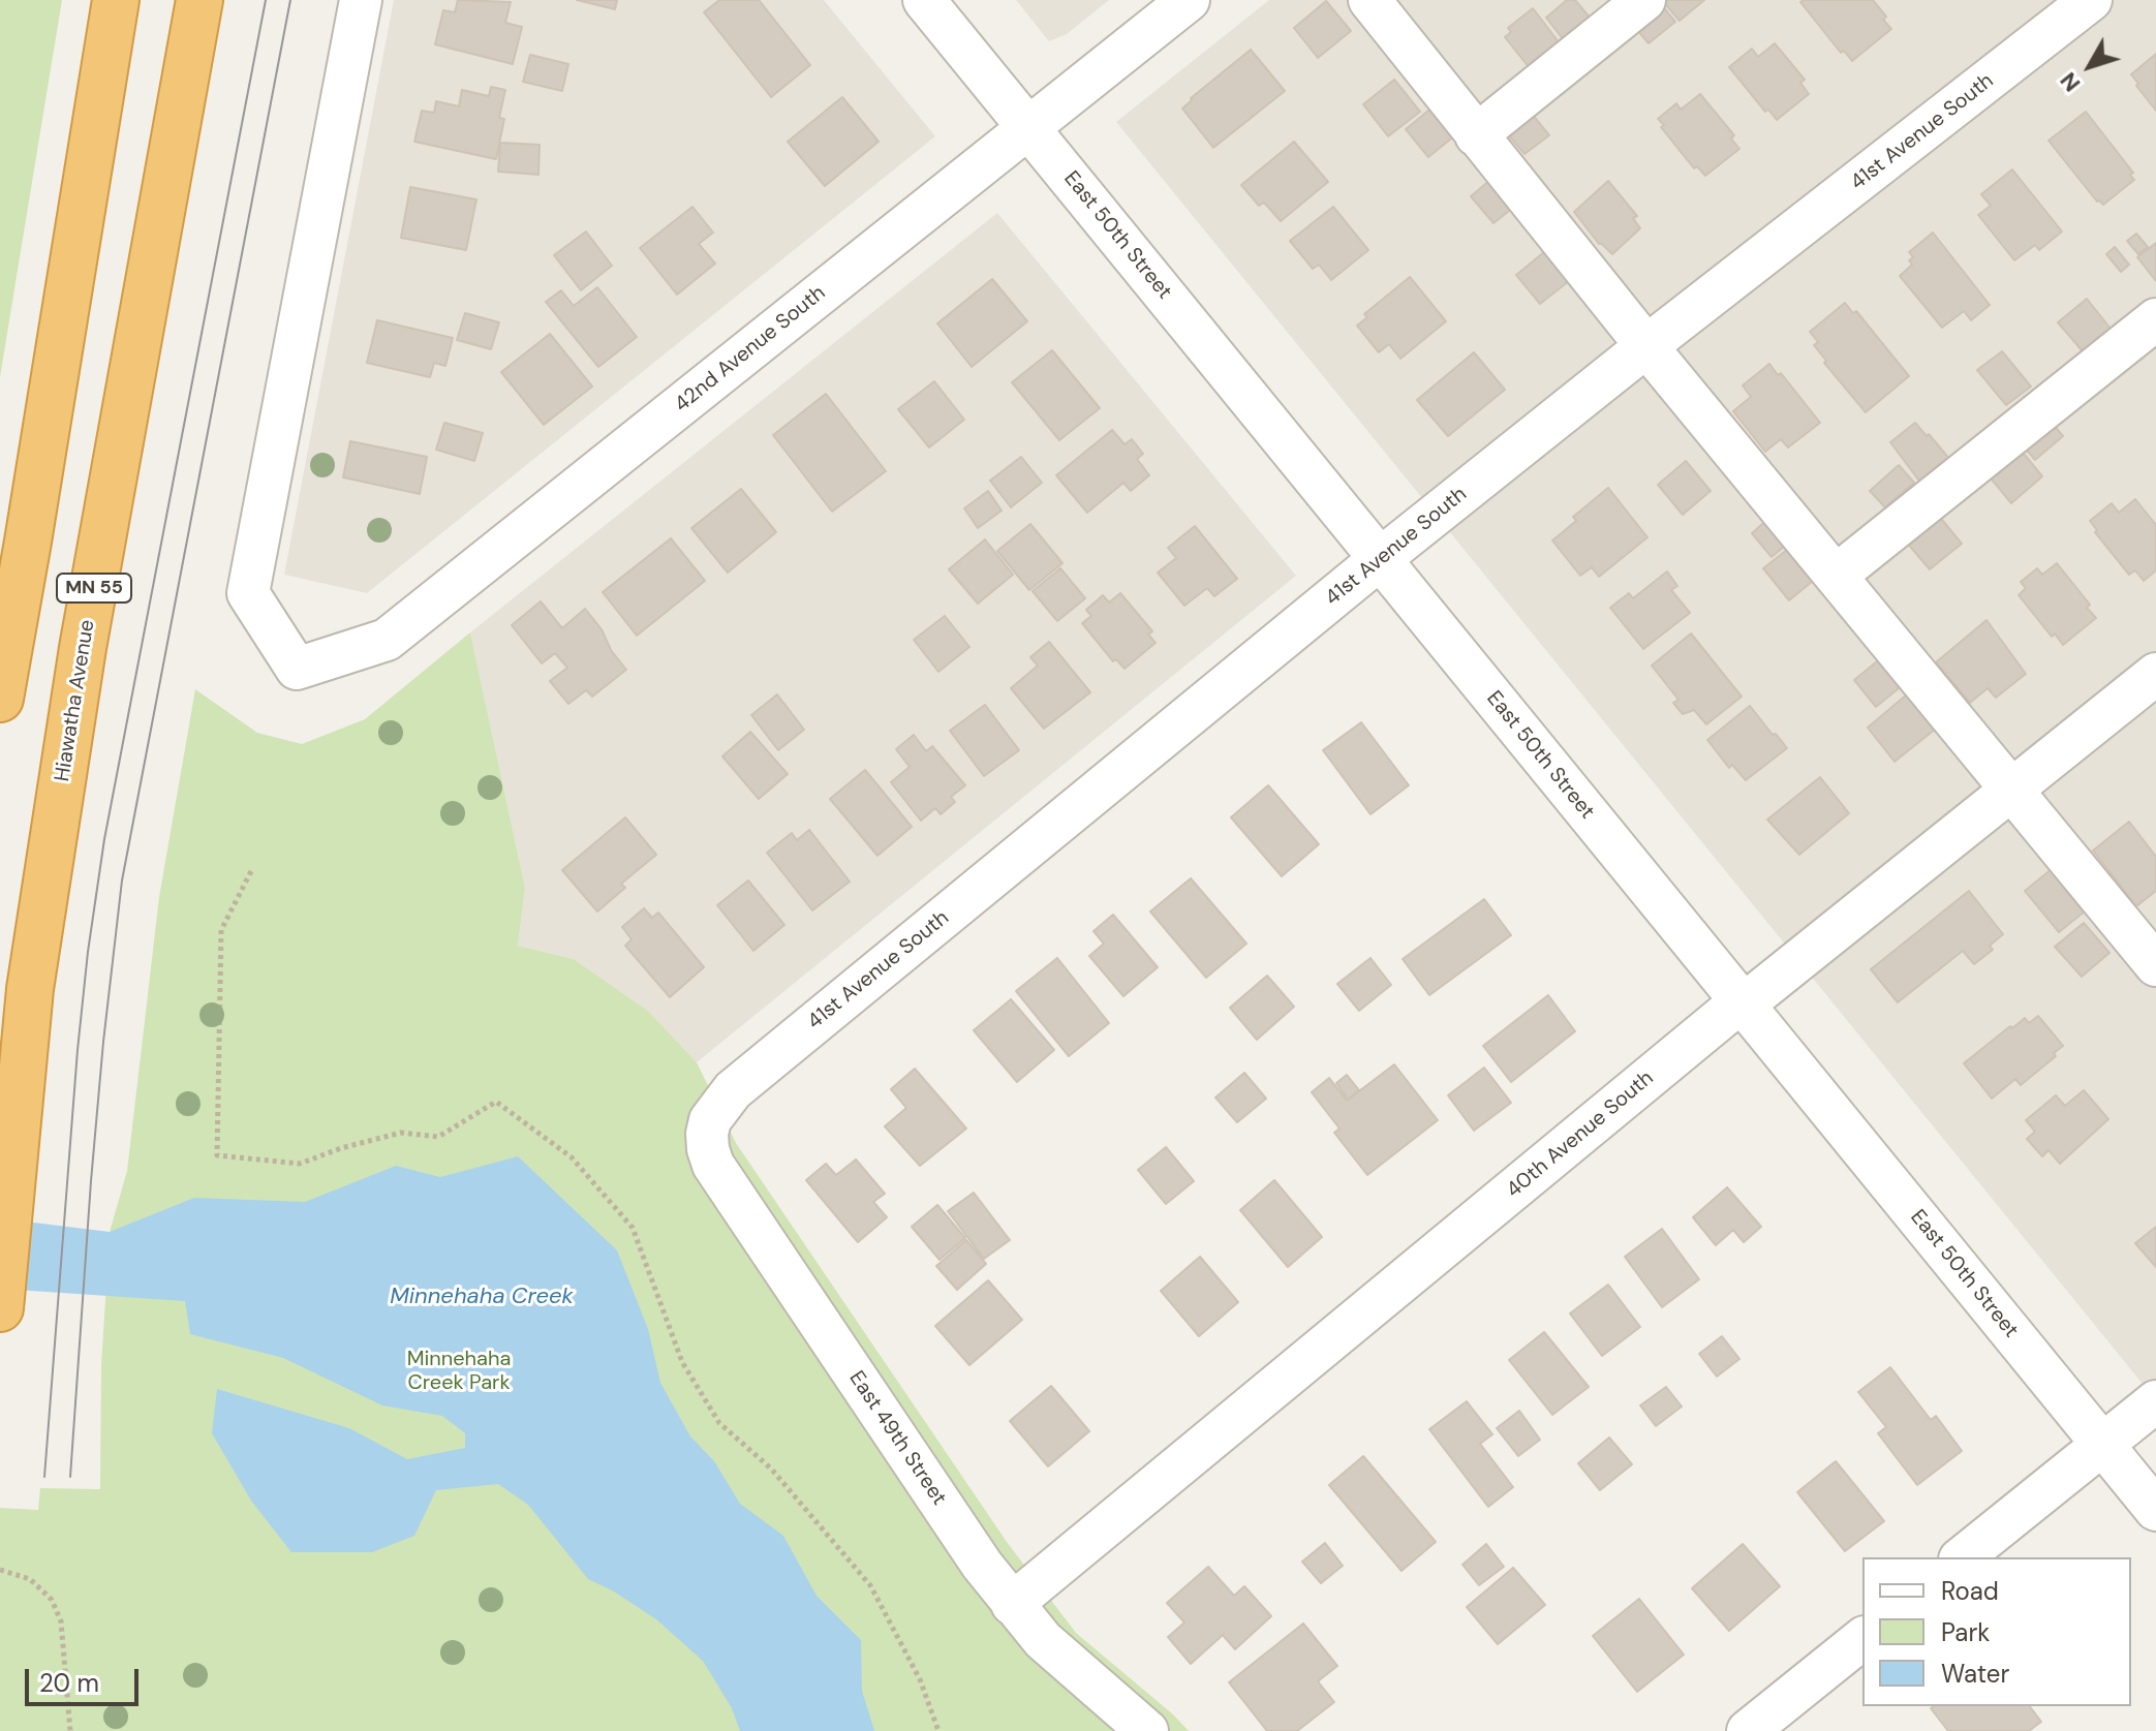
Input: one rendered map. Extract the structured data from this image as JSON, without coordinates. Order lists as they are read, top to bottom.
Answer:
{
  "streets": {
    "highway": ["MN 55", "Hiawatha Avenue"],
    "street": [
      "41st Avenue South",
      "East 50th Street",
      "42nd Avenue South",
      "40th Avenue South",
      "East 49th Street"
    ]
  },
  "crossings": [
    ["41st Avenue South", "East 50th Street"],
    ["41st Avenue South", "East 49th Street"],
    ["East 50th Street", "42nd Avenue South"],
    ["East 50th Street", "40th Avenue South"],
    ["40th Avenue South", "East 49th Street"]
  ],
  "water": ["Minnehaha Creek"],
  "parks": ["Minnehaha Creek Park"],
  "legend": ["Road", "Park", "Water"],
  "scale_bar": "20 m",
  "north": "bottom left"
}
